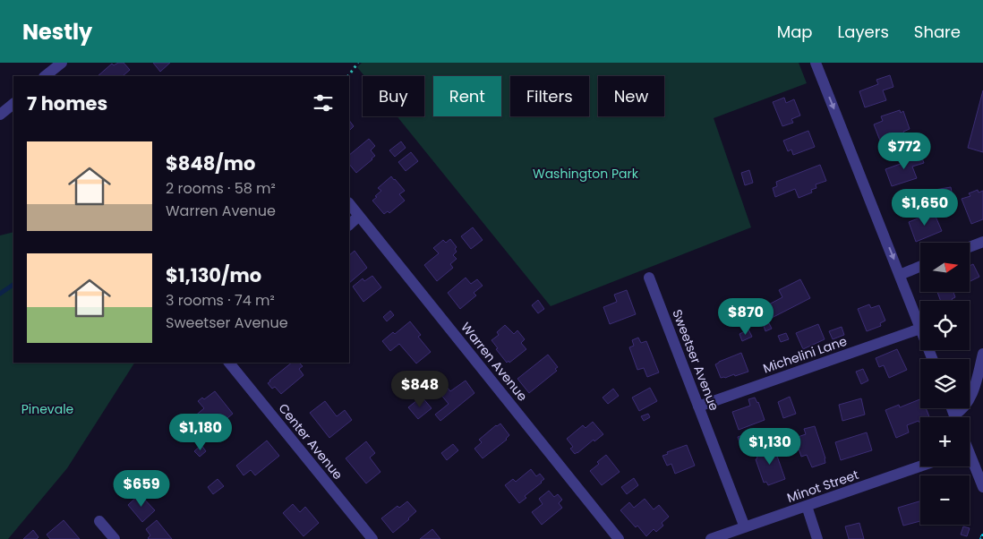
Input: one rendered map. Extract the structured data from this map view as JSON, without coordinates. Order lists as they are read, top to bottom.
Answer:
{
  "streets": {
    "street": [
      "Michelini Lane",
      "Sweetser Avenue",
      "Warren Avenue",
      "Center Avenue",
      "Minot Street"
    ]
  },
  "crossings": [
    ["Michelini Lane", "Sweetser Avenue"],
    ["Sweetser Avenue", "Minot Street"]
  ],
  "parks": ["Washington Park", "Pinevale"],
  "north": "right",
  "page": {
    "header": "Nestly",
    "nav": ["Map", "Layers", "Share"],
    "chip": [
      "Buy",
      "Rent",
      "Filters",
      "New"
    ],
    "heading": "7 homes",
    "list": [
      {
        "name": "$848/mo",
        "note": "2 rooms · 58 m² · Warren Avenue"
      },
      {
        "name": "$1,130/mo",
        "note": "3 rooms · 74 m² · Sweetser Avenue"
      }
    ],
    "price": [
      "$772",
      "$1,650",
      "$870",
      "$848",
      "$1,180",
      "$1,130",
      "$659"
    ],
    "map_buttons": ["+", "−"]
  }
}
